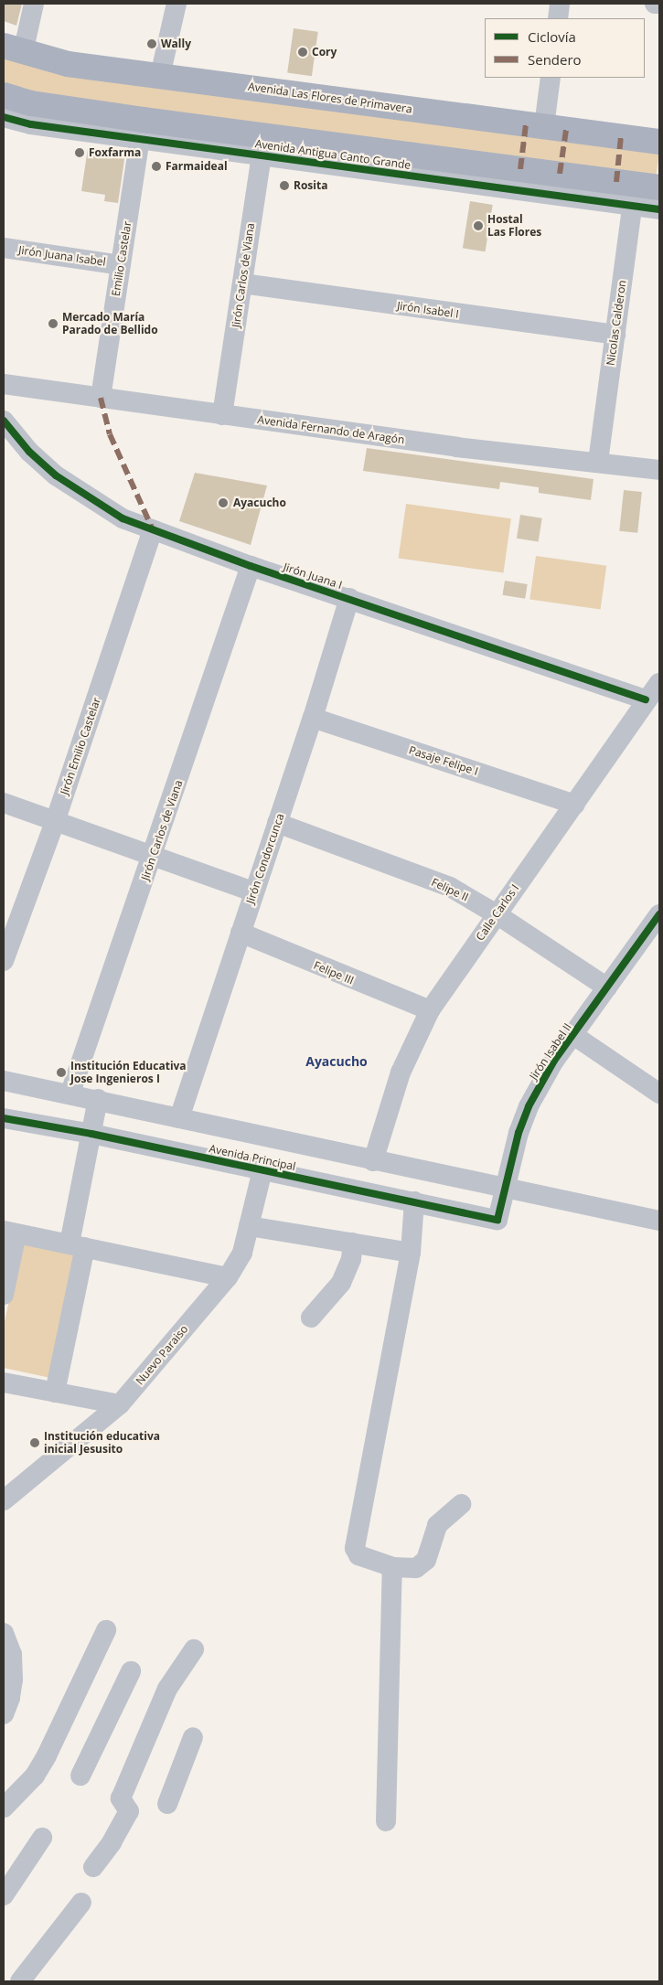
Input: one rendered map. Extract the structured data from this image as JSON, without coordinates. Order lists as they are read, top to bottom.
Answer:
{
  "streets": {
    "main road": ["Avenida Las Flores de Primavera"],
    "street": [
      "Jirón Juana Isabel",
      "Emilio Castelar",
      "Jirón Carlos de Viana",
      "Jirón Isabel I",
      "Nicolas Calderon",
      "Avenida Fernando de Aragón",
      "Jirón Juana I",
      "Jirón Emilio Castelar",
      "Pasaje Felipe I",
      "Jirón Condorcunca",
      "Felipe II",
      "Calle Carlos I",
      "Felipe III",
      "Jirón Isabel II",
      "Avenida Principal",
      "Nuevo Paraiso"
    ],
    "cycle path": ["Avenida Antigua Canto Grande"]
  },
  "crossings": [
    ["Jirón Juana Isabel", "Emilio Castelar"],
    ["Emilio Castelar", "Avenida Fernando de Aragón"],
    ["Jirón Carlos de Viana", "Jirón Isabel I"],
    ["Jirón Carlos de Viana", "Avenida Fernando de Aragón"],
    ["Jirón Carlos de Viana", "Jirón Juana I"],
    ["Jirón Carlos de Viana", "Avenida Principal"],
    ["Jirón Isabel I", "Nicolas Calderon"],
    ["Nicolas Calderon", "Avenida Fernando de Aragón"],
    ["Jirón Juana I", "Jirón Emilio Castelar"],
    ["Jirón Juana I", "Jirón Condorcunca"],
    ["Jirón Juana I", "Calle Carlos I"],
    ["Pasaje Felipe I", "Jirón Condorcunca"],
    ["Pasaje Felipe I", "Calle Carlos I"],
    ["Jirón Condorcunca", "Felipe II"],
    ["Jirón Condorcunca", "Felipe III"],
    ["Jirón Condorcunca", "Avenida Principal"],
    ["Felipe II", "Calle Carlos I"],
    ["Felipe II", "Jirón Isabel II"],
    ["Calle Carlos I", "Felipe III"],
    ["Calle Carlos I", "Avenida Principal"],
    ["Jirón Isabel II", "Avenida Principal"],
    ["Avenida Principal", "Nuevo Paraiso"]
  ],
  "districts": ["Ayacucho"],
  "places": [
    "Wally",
    "Cory",
    "Foxfarma",
    "Farmaideal",
    "Rosita",
    "Hostal Las Flores",
    "Mercado María Parado de Bellido",
    "Ayacucho",
    "Institución Educativa Jose Ingenieros I",
    "Institución educativa inicial Jesusito"
  ],
  "legend": ["Ciclovía", "Sendero"]
}
